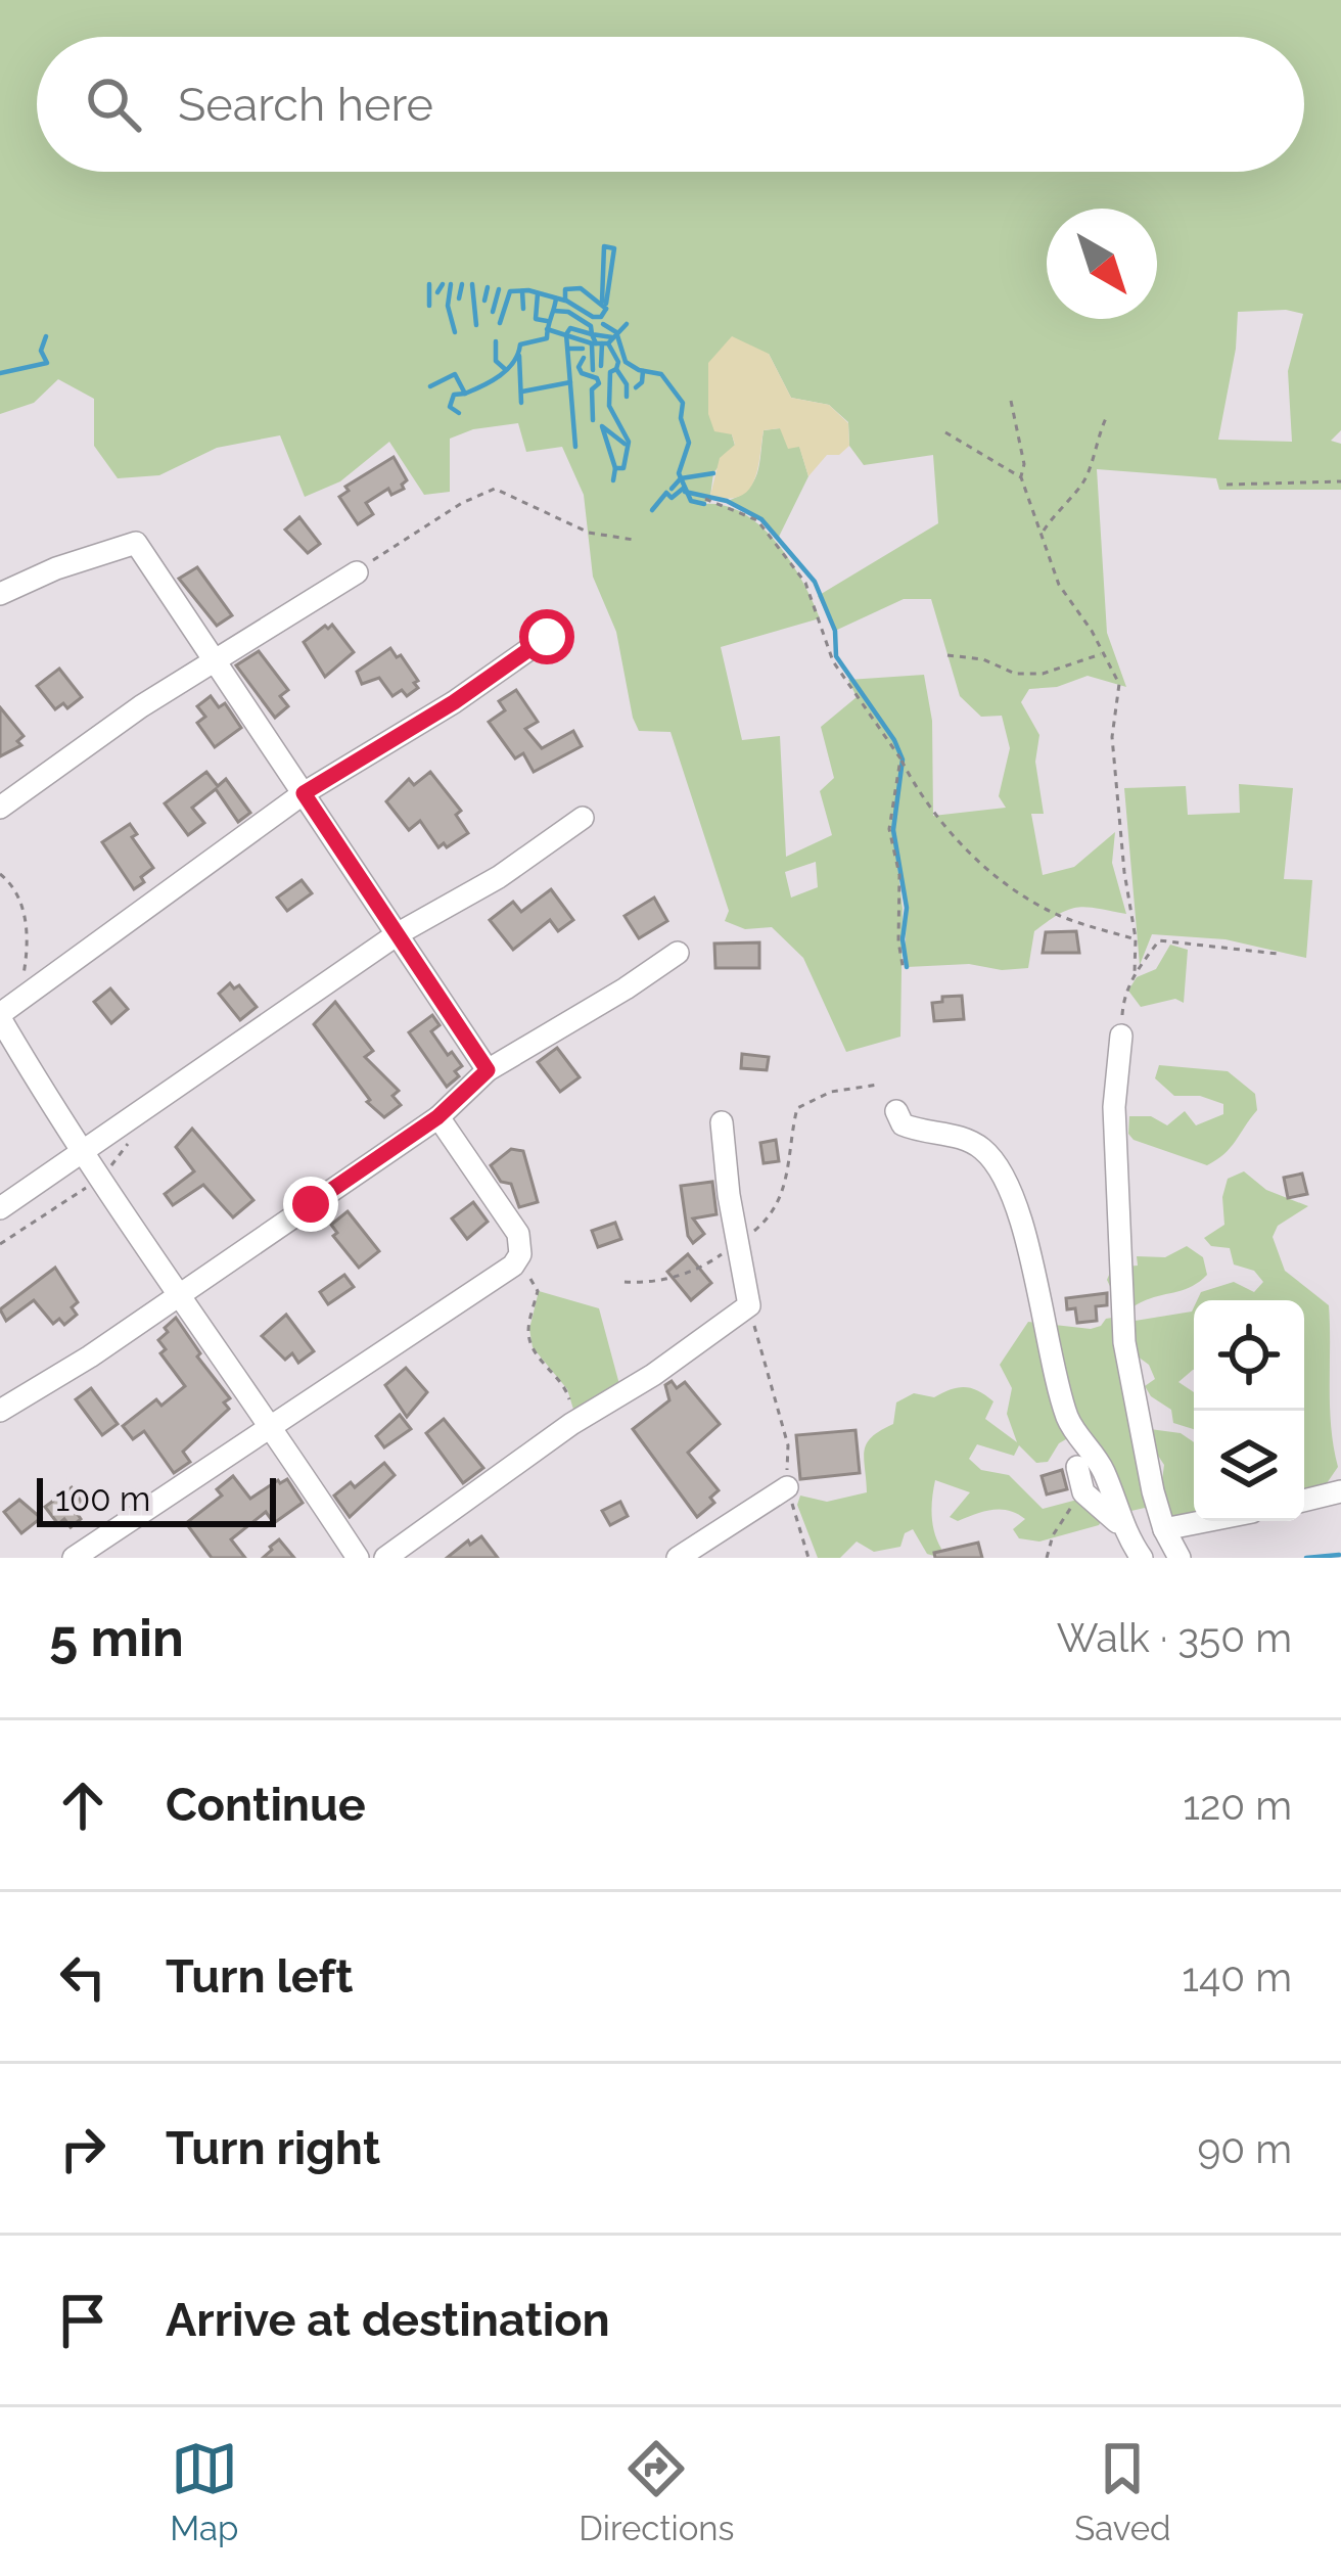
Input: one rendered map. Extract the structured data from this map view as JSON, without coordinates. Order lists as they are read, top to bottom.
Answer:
{
  "scale_bar": "100 m",
  "north": "bottom right",
  "page": {
    "search": "Search here",
    "scale": "100 m",
    "heading": ["5 min", "Walk · 350 m"],
    "list": [
      ["Continue", "120 m"],
      ["Turn left", "140 m"],
      ["Turn right", "90 m"],
      "Arrive at destination"
    ],
    "nav": ["Map", "Directions", "Saved"]
  }
}
